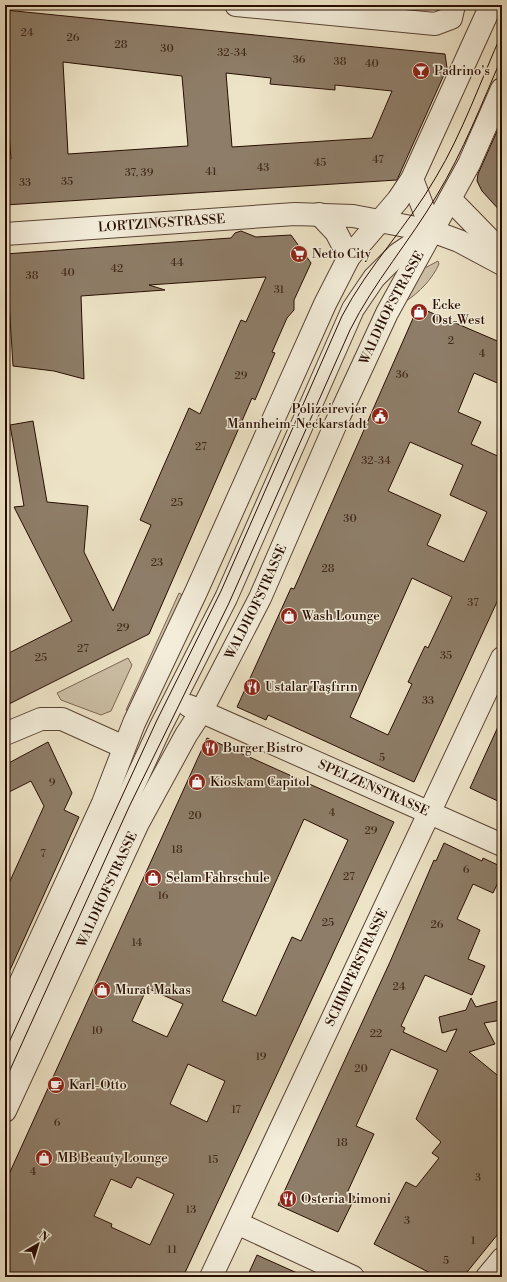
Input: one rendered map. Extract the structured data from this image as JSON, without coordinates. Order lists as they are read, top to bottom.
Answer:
{
  "streets": {
    "street": [
      "LORTZINGSTRASSE",
      "WALDHOFSTRASSE",
      "SPELZENSTRASSE",
      "SCHIMPERSTRASSE"
    ]
  },
  "crossings": [
    ["LORTZINGSTRASSE", "WALDHOFSTRASSE"],
    ["WALDHOFSTRASSE", "SPELZENSTRASSE"],
    ["SPELZENSTRASSE", "SCHIMPERSTRASSE"]
  ],
  "places": {
    "bar": ["Padrino's"],
    "supermarket": ["Netto City"],
    "shop": [
      "Ecke Ost-West",
      "Wash Lounge",
      "Kiosk am Capitol",
      "Selam Fahrschule",
      "Murat Makas",
      "MB Beauty Lounge"
    ],
    "public building": ["Polizeirevier Mannheim-Neckarstadt"],
    "restaurant": ["Ustalar Taşfırın", "Burger Bistro", "Osteria Limoni"],
    "cafe": ["Karl-Otto"]
  },
  "house_numbers": [
    "24",
    "26",
    "28",
    "30",
    "32-34",
    "36",
    "38",
    "40",
    "47",
    "45",
    "43",
    "41",
    "37, 39",
    "35",
    "33",
    "44",
    "42",
    "40",
    "38",
    "31",
    "2",
    "4",
    "36",
    "29",
    "27",
    "32-34",
    "25",
    "30",
    "23",
    "28",
    "37",
    "29",
    "27",
    "35",
    "25",
    "33",
    "5",
    "9",
    "4",
    "20",
    "29",
    "18",
    "7",
    "6",
    "27",
    "16",
    "25",
    "26",
    "14",
    "24",
    "10",
    "22",
    "19",
    "20",
    "17",
    "6",
    "18",
    "15",
    "4",
    "3",
    "13",
    "3",
    "1",
    "11",
    "5"
  ],
  "north": "top right"
}
